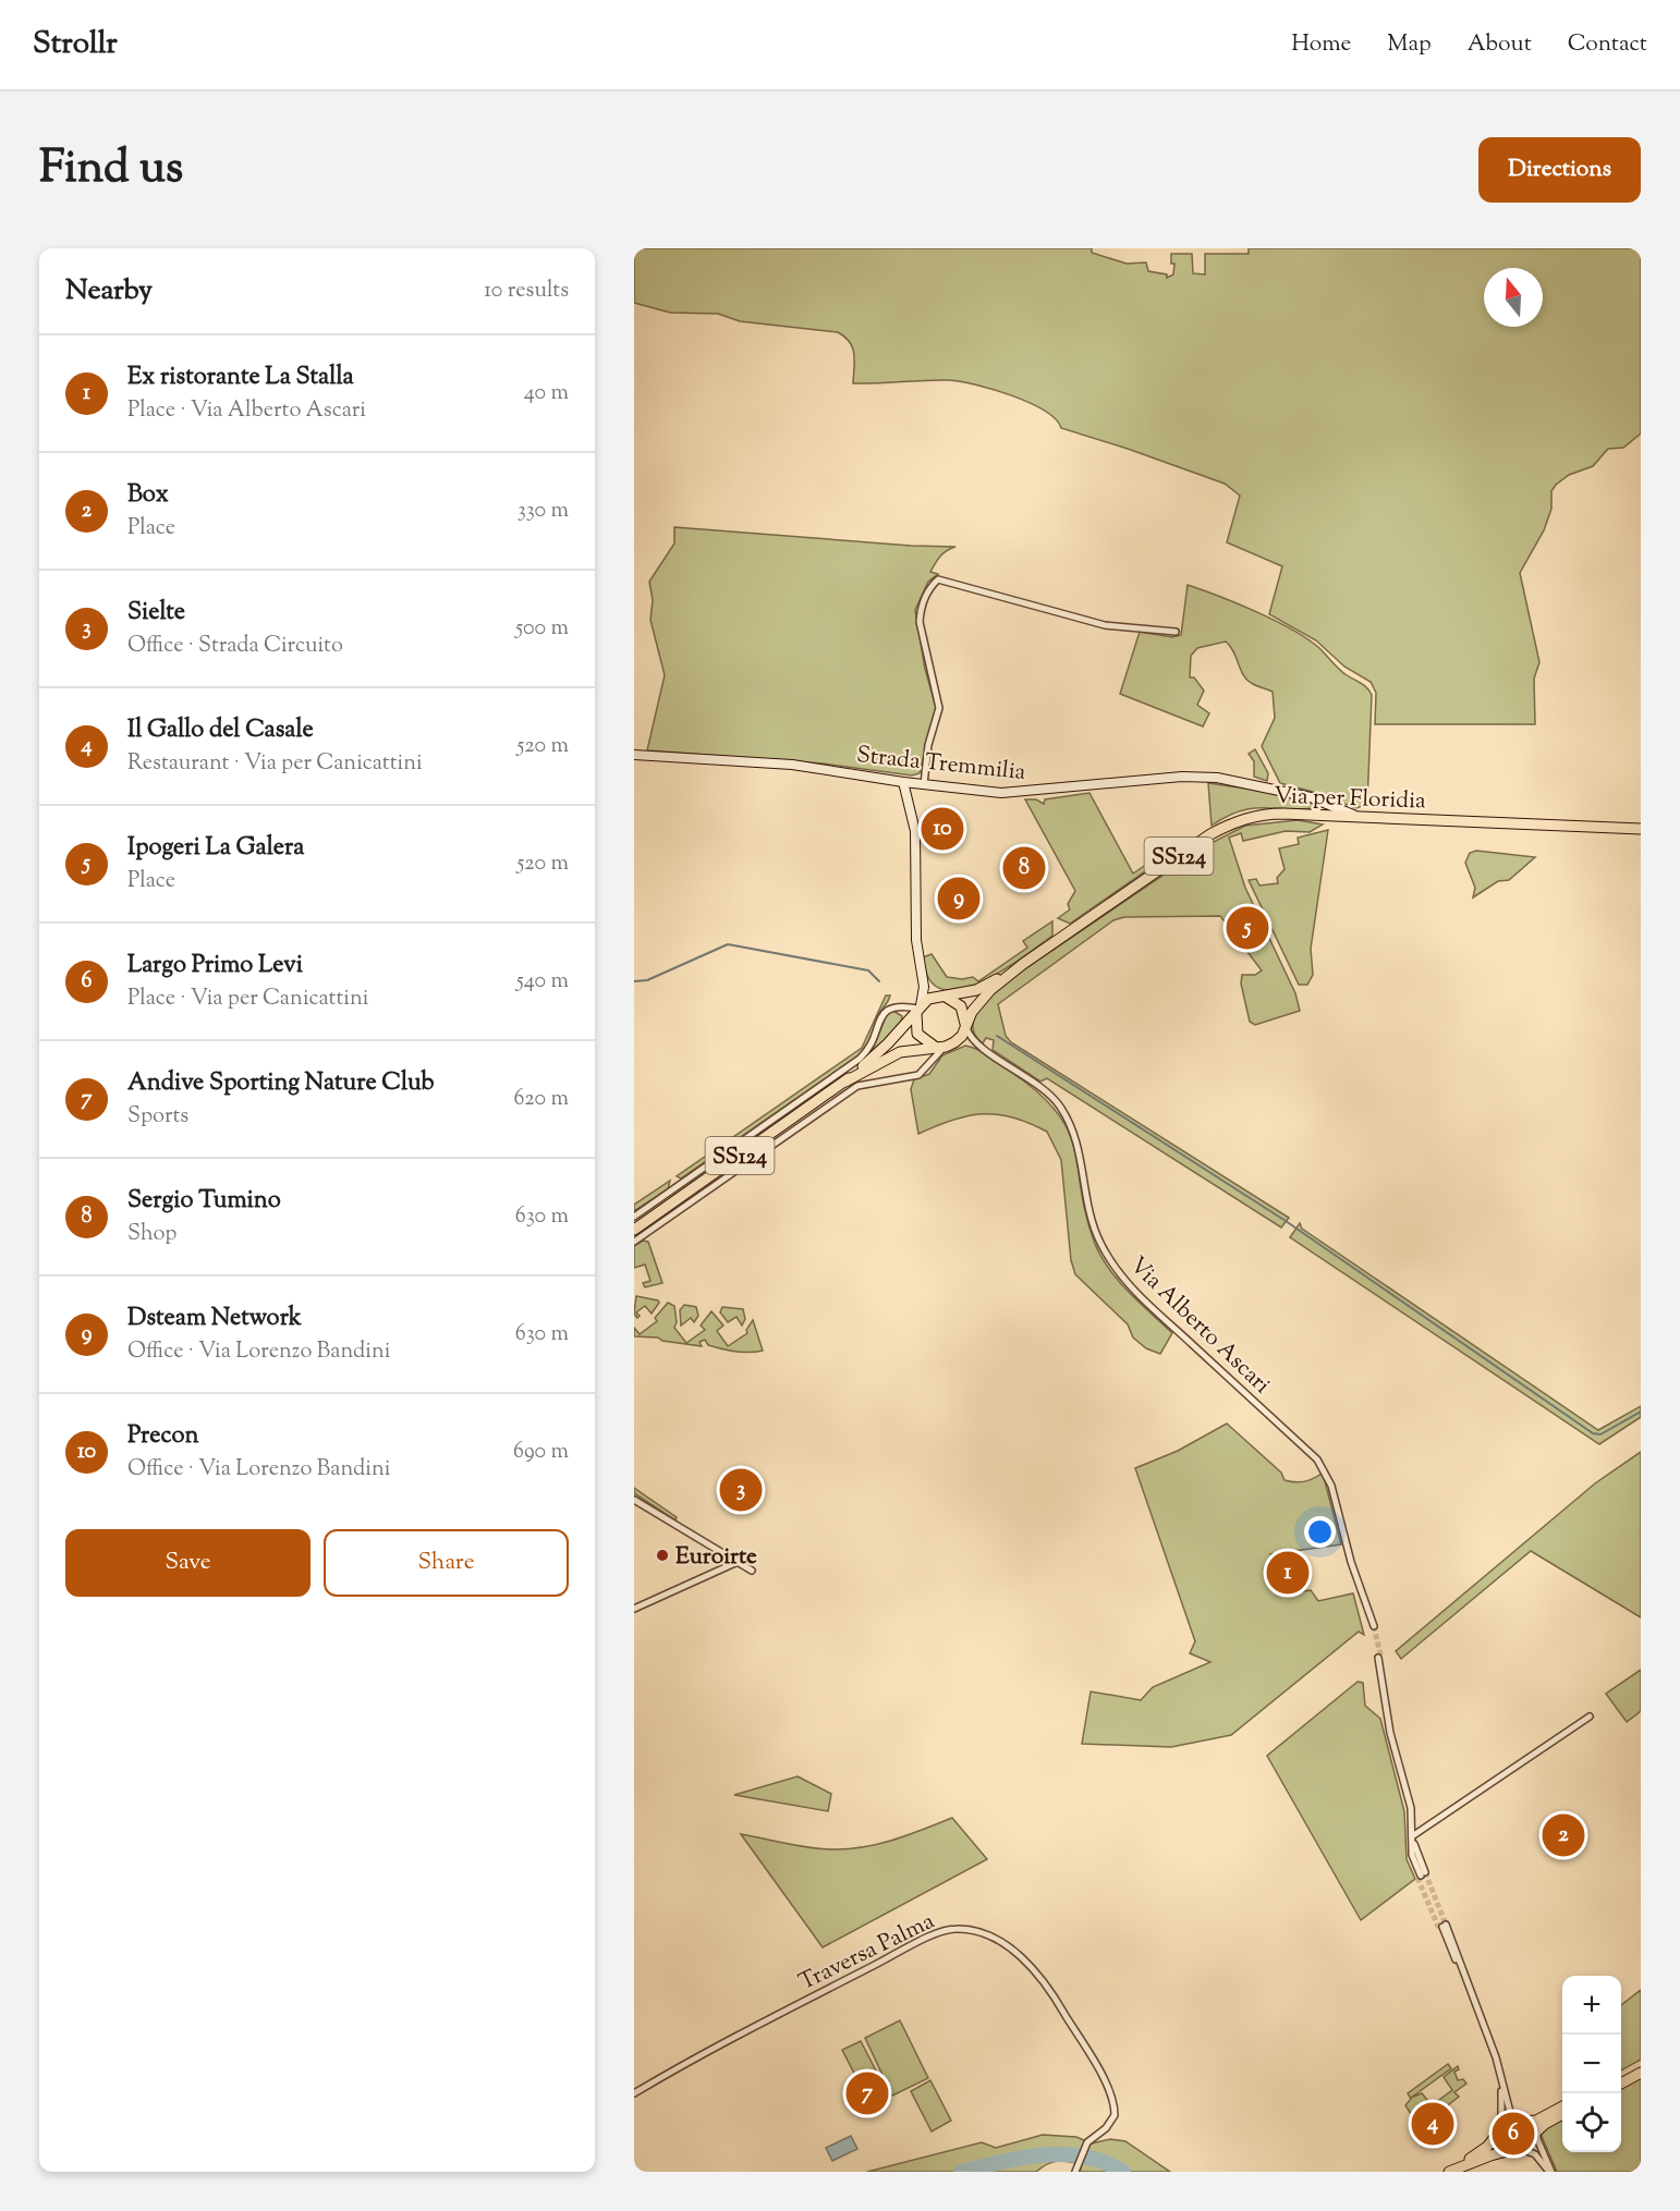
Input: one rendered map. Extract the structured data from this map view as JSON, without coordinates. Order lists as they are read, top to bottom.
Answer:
{
  "streets": {
    "main road": ["Strada Tremmilia", "Via per Floridia", "SS124"],
    "street": ["Via Alberto Ascari", "Traversa Palma"]
  },
  "crossings": [
    ["Strada Tremmilia", "Via per Floridia"]
  ],
  "places": ["Euroirte"],
  "north": "top",
  "page": {
    "header": "Strollr",
    "nav": [
      "Home",
      "Map",
      "About",
      "Contact"
    ],
    "title": "Find us",
    "buttons": [
      "Directions",
      ["Save", "Share"]
    ],
    "heading": ["Nearby", "10 results"],
    "list": [
      {
        "mark": "1",
        "name": "Ex ristorante La Stalla",
        "note": "Place · Via Alberto Ascari",
        "value": "40 m"
      },
      {
        "mark": "2",
        "name": "Box",
        "note": "Place",
        "value": "330 m"
      },
      {
        "mark": "3",
        "name": "Sielte",
        "note": "Office · Strada Circuito",
        "value": "500 m"
      },
      {
        "mark": "4",
        "name": "Il Gallo del Casale",
        "note": "Restaurant · Via per Canicattini",
        "value": "520 m"
      },
      {
        "mark": "5",
        "name": "Ipogeri La Galera",
        "note": "Place",
        "value": "520 m"
      },
      {
        "mark": "6",
        "name": "Largo Primo Levi",
        "note": "Place · Via per Canicattini",
        "value": "540 m"
      },
      {
        "mark": "7",
        "name": "Andive Sporting Nature Club",
        "note": "Sports",
        "value": "620 m"
      },
      {
        "mark": "8",
        "name": "Sergio Tumino",
        "note": "Shop",
        "value": "630 m"
      },
      {
        "mark": "9",
        "name": "Dsteam Network",
        "note": "Office · Via Lorenzo Bandini",
        "value": "630 m"
      },
      {
        "mark": "10",
        "name": "Precon",
        "note": "Office · Via Lorenzo Bandini",
        "value": "690 m"
      }
    ],
    "pins": [
      "10",
      "8",
      "9",
      "5",
      "3",
      "1",
      "2",
      "7",
      "4",
      "6"
    ],
    "map_buttons": ["+", "−"]
  }
}
